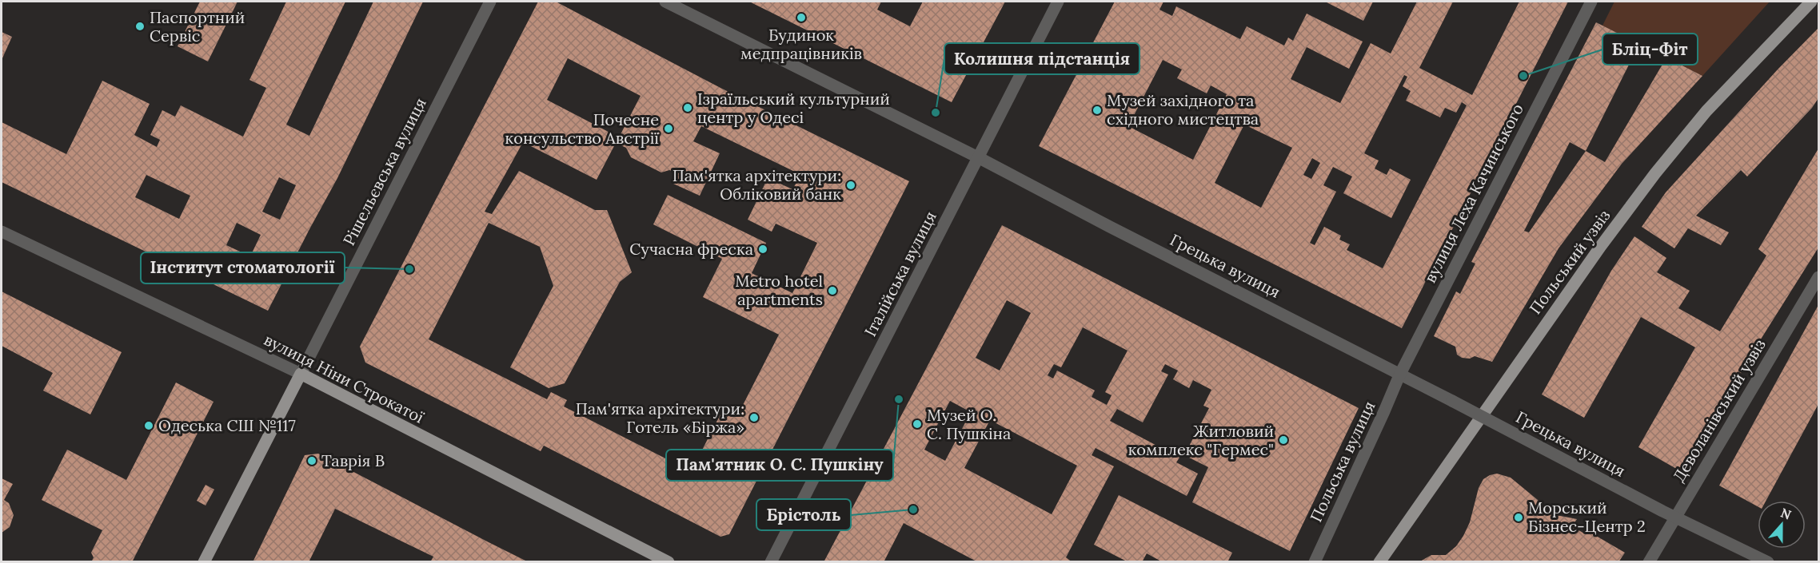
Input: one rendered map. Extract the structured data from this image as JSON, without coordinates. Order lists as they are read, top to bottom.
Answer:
{
  "streets": {
    "main road": ["Рішельєвська вулиця", "Польський узвіз", "вулиця Ніни Строкатої"],
    "street": [
      "вулиця Леха Качинського",
      "Грецька вулиця",
      "Італійська вулиця",
      "Деволанівський узвіз",
      "Польська вулиця"
    ]
  },
  "crossings": [
    ["Рішельєвська вулиця", "вулиця Ніни Строкатої"],
    ["вулиця Леха Качинського", "Грецька вулиця"],
    ["вулиця Леха Качинського", "Польська вулиця"],
    ["Грецька вулиця", "Італійська вулиця"],
    ["Грецька вулиця", "Польська вулиця"]
  ],
  "places": [
    "Будинок медпрацівників",
    "Паспортний Сервіс",
    "Бліц-Фіт",
    "Ізраїльський культурний центр у Одесі",
    "Музей західного та східного мистецтва",
    "Колишня підстанція",
    "Почесне консульство Австрії",
    "Пам'ятка архітектури: Обліковий банк",
    "Сучасна фреска",
    "Інститут стоматології",
    "Metro hotel apartments",
    "Пам'ятник О. С. Пушкіну",
    "Пам'ятка архітектури: Готель «Біржа»",
    "Музей О. С. Пушкіна",
    "Одеська СШ №117",
    "Житловий комплекс \"Гермес\"",
    "Таврія В",
    "Брістоль",
    "Морський Бізнес-Центр 2"
  ],
  "north": "top"
}
